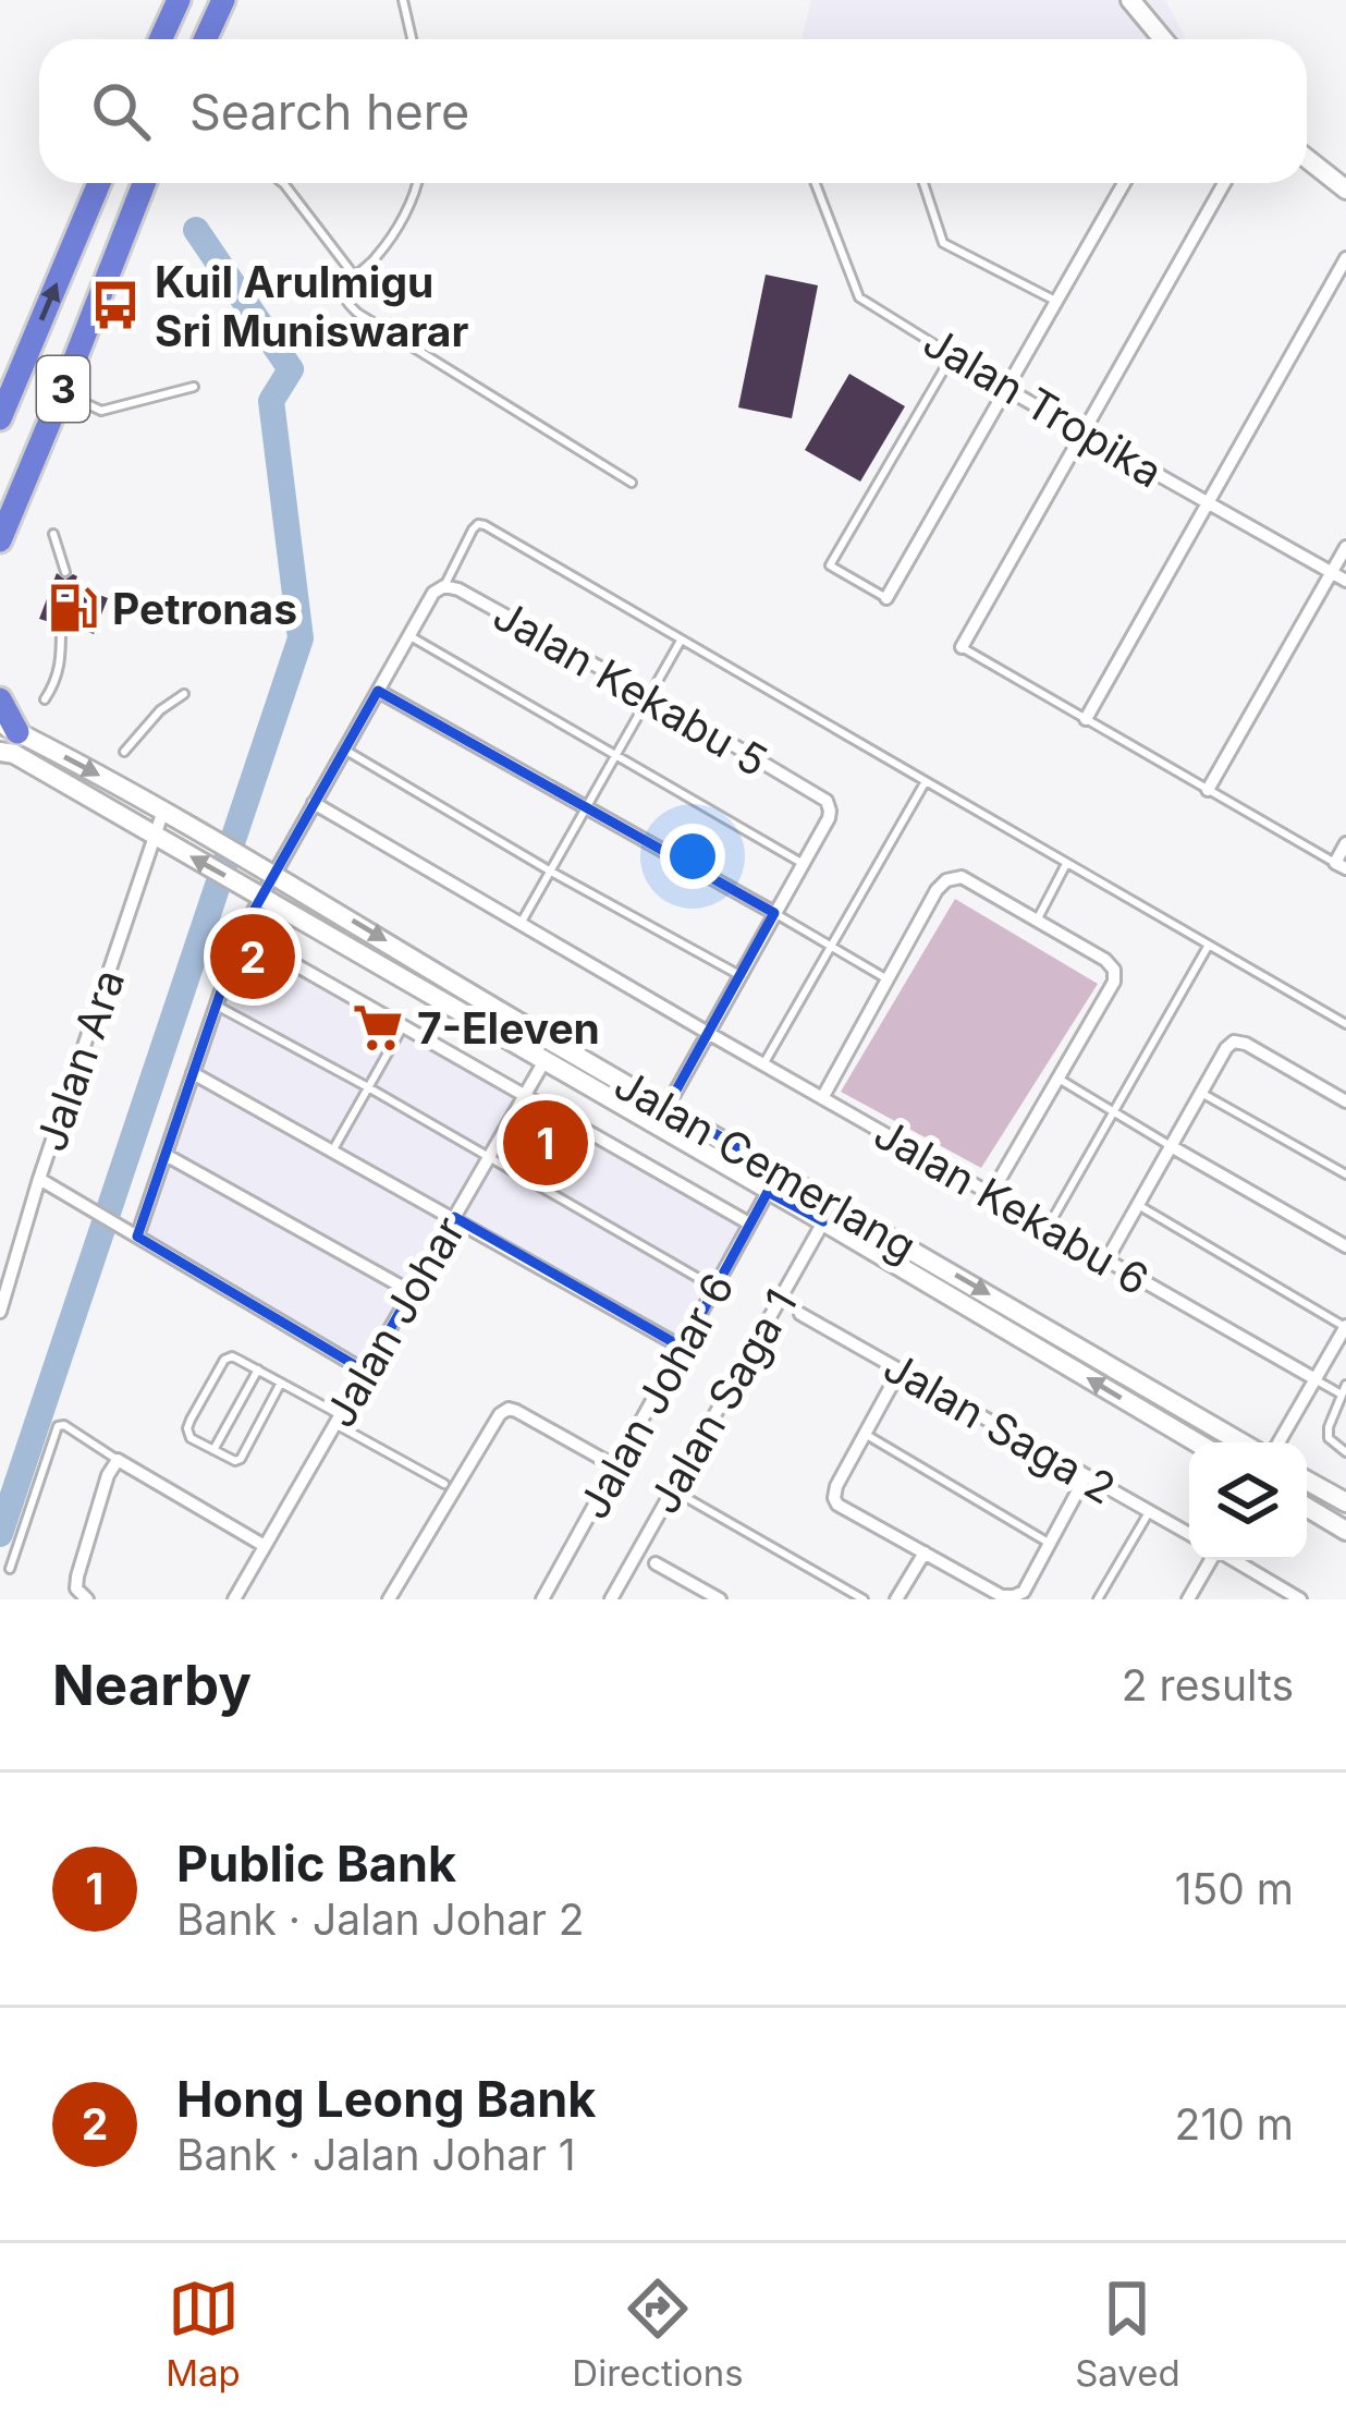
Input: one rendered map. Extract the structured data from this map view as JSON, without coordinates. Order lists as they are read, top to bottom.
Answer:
{
  "streets": {
    "highway": ["3"],
    "main road": ["Jalan Cemerlang"],
    "street": [
      "Jalan Tropika",
      "Jalan Kekabu 5",
      "Jalan Ara",
      "Jalan Kekabu 6",
      "Jalan Johar",
      "Jalan Johar 6",
      "Jalan Saga 1",
      "Jalan Saga 2"
    ]
  },
  "crossings": [
    ["Jalan Ara", "Jalan Cemerlang"],
    ["Jalan Cemerlang", "Jalan Johar"],
    ["Jalan Cemerlang", "Jalan Johar 6"],
    ["Jalan Cemerlang", "Jalan Saga 1"]
  ],
  "places": {
    "bus stop": ["Kuil Arulmigu Sri Muniswarar"],
    "fuel station": ["Petronas"],
    "supermarket": ["7-Eleven"]
  },
  "page": {
    "search": "Search here",
    "pins": ["2", "1"],
    "heading": ["Nearby", "2 results"],
    "list": [
      {
        "mark": "1",
        "name": "Public Bank",
        "note": "Bank · Jalan Johar 2",
        "value": "150 m"
      },
      {
        "mark": "2",
        "name": "Hong Leong Bank",
        "note": "Bank · Jalan Johar 1",
        "value": "210 m"
      }
    ],
    "nav": ["Map", "Directions", "Saved"]
  }
}
